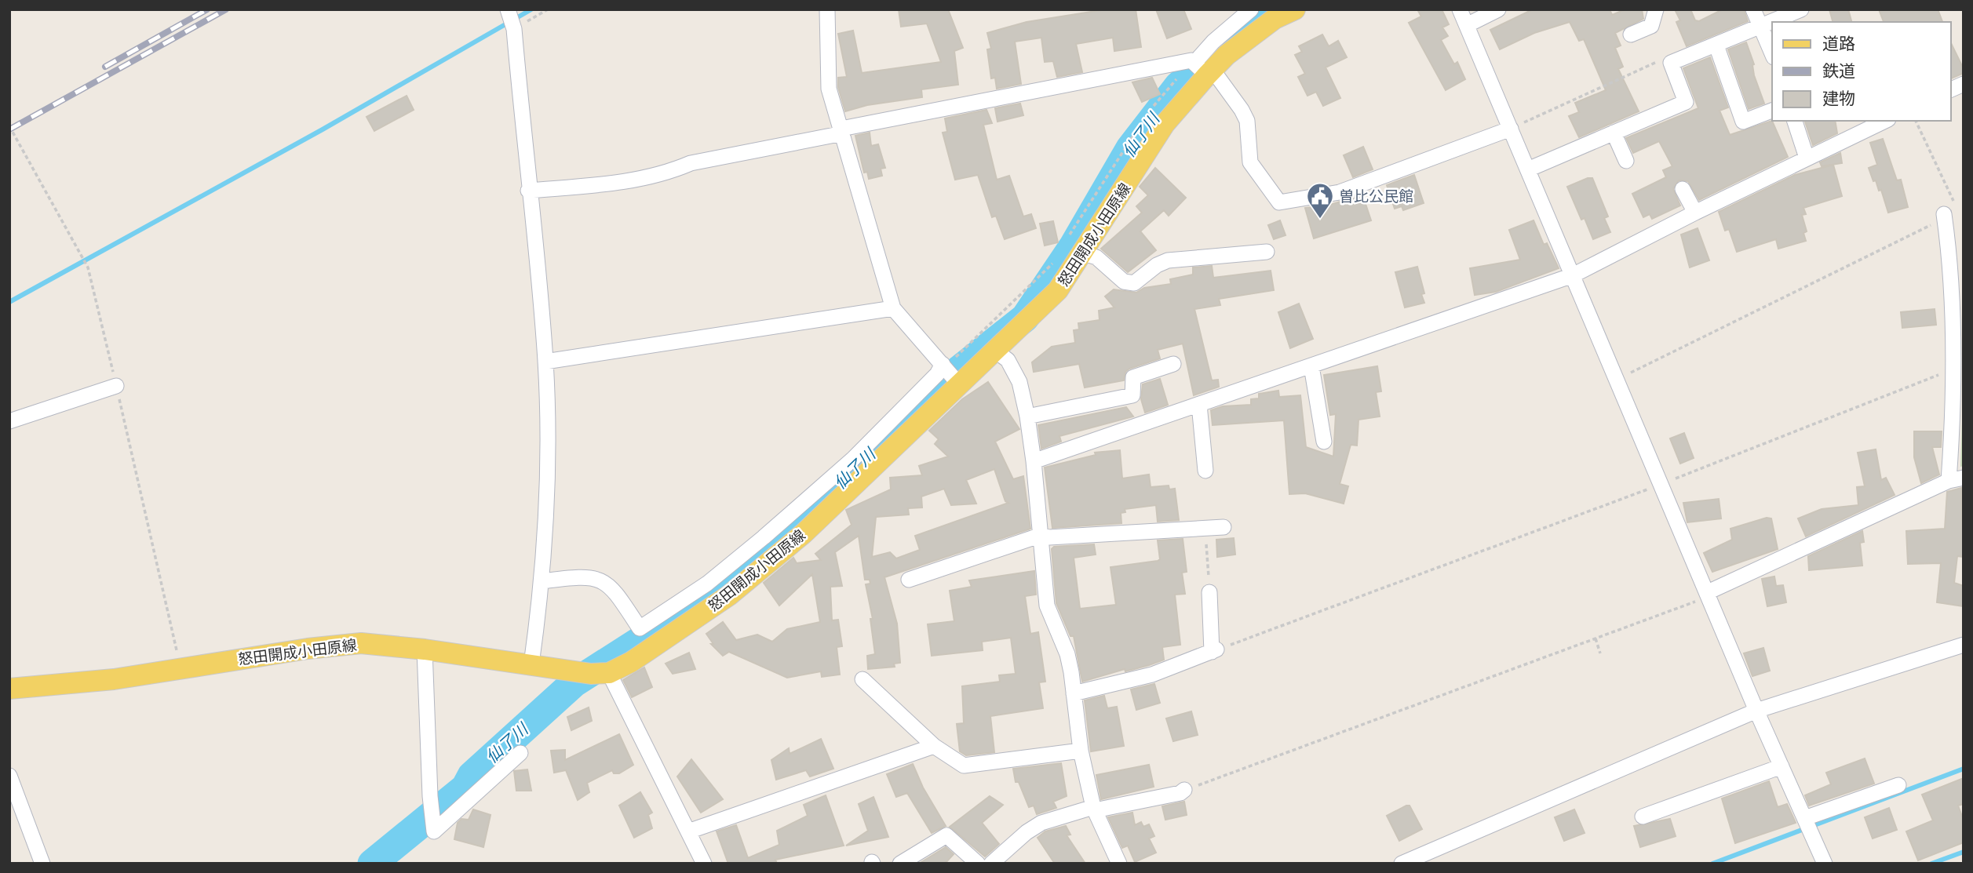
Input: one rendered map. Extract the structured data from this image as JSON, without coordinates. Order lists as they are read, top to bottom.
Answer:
{
  "streets": {
    "main road": ["怒田開成小田原線"]
  },
  "water": ["仙了川"],
  "places": {
    "public building": ["曽比公民館"]
  },
  "legend": ["道路", "鉄道", "建物"]
}
